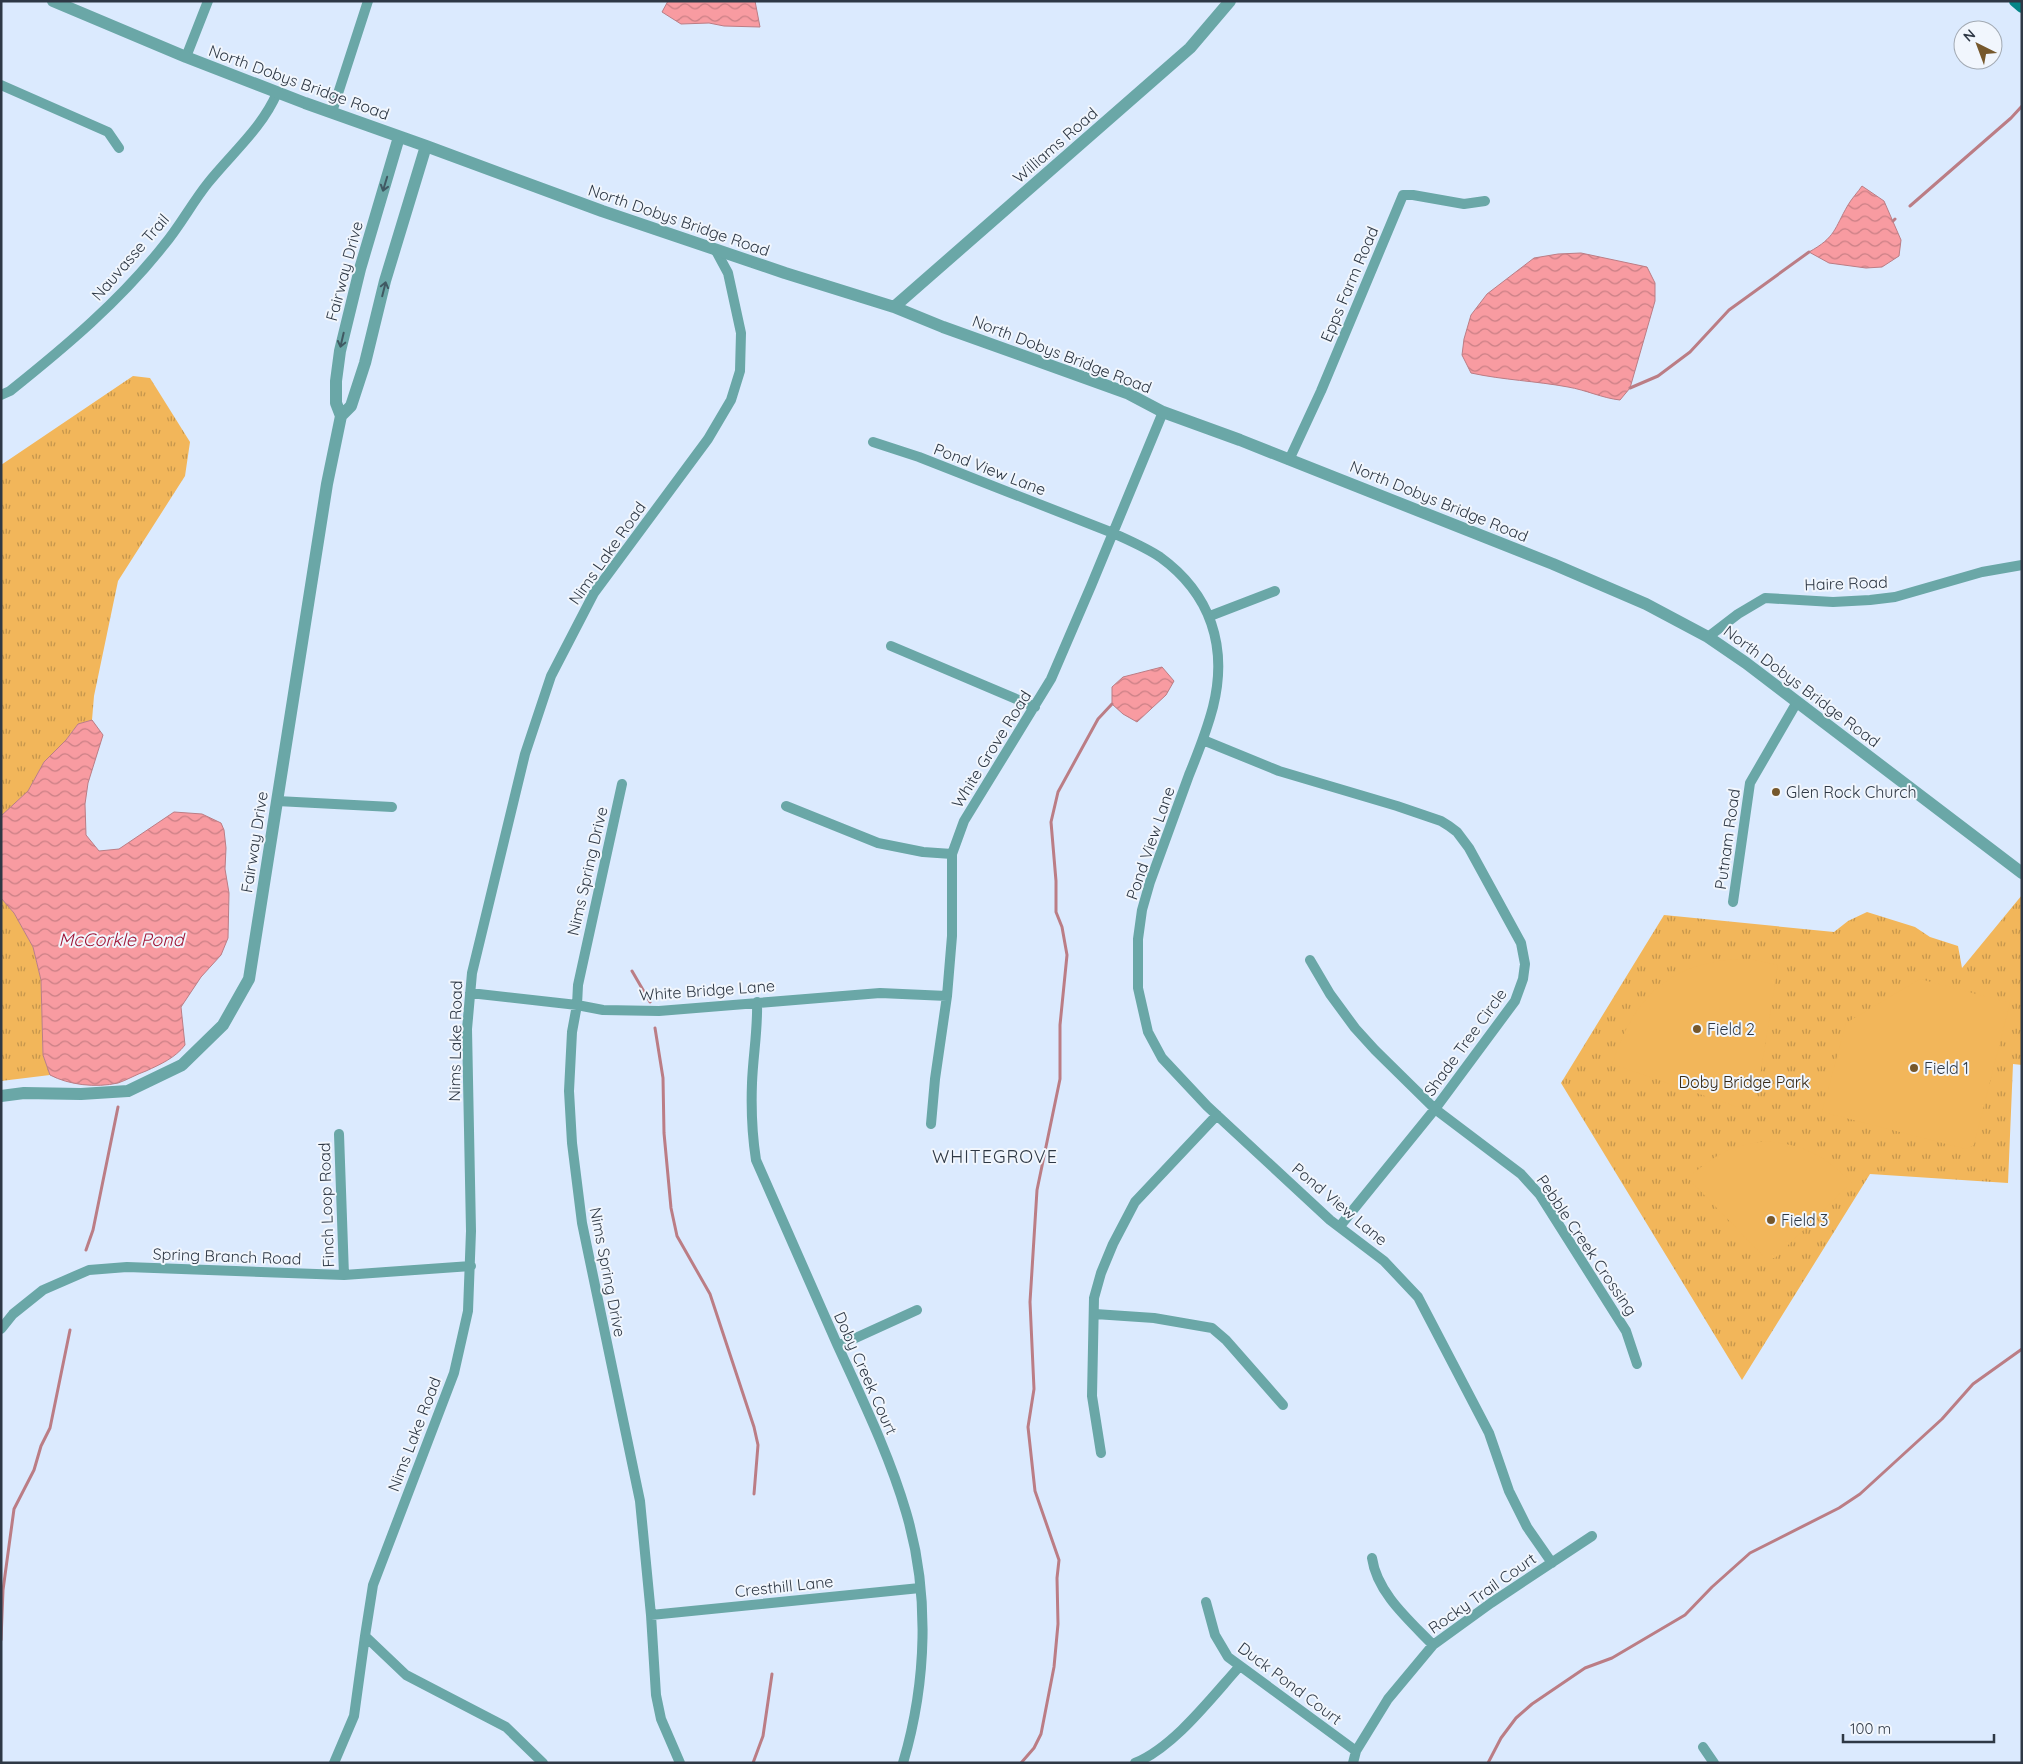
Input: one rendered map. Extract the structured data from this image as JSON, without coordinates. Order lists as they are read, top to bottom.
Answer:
{
  "streets": {
    "street": [
      "North Dobys Bridge Road",
      "Williams Road",
      "Nauvasse Trail",
      "Fairway Drive",
      "Epps Farm Road",
      "Pond View Lane",
      "Nims Lake Road",
      "Haire Road",
      "White Grove Road",
      "Putnam Road",
      "Nims Spring Drive",
      "White Bridge Lane",
      "Shade Tree Circle",
      "Finch Loop Road",
      "Pebble Creek Crossing",
      "Spring Branch Road",
      "Doby Creek Court",
      "Cresthill Lane",
      "Rocky Trail Court",
      "Duck Pond Court"
    ]
  },
  "crossings": [
    ["North Dobys Bridge Road", "Williams Road"],
    ["North Dobys Bridge Road", "Nauvasse Trail"],
    ["North Dobys Bridge Road", "Fairway Drive"],
    ["North Dobys Bridge Road", "Epps Farm Road"],
    ["North Dobys Bridge Road", "Nims Lake Road"],
    ["North Dobys Bridge Road", "Haire Road"],
    ["North Dobys Bridge Road", "White Grove Road"],
    ["North Dobys Bridge Road", "Putnam Road"],
    ["Pond View Lane", "White Grove Road"],
    ["Pond View Lane", "Shade Tree Circle"],
    ["Pond View Lane", "Rocky Trail Court"],
    ["Nims Lake Road", "White Bridge Lane"],
    ["Nims Lake Road", "Spring Branch Road"],
    ["White Grove Road", "White Bridge Lane"],
    ["Nims Spring Drive", "White Bridge Lane"],
    ["Nims Spring Drive", "Cresthill Lane"],
    ["White Bridge Lane", "Doby Creek Court"],
    ["Shade Tree Circle", "Pebble Creek Crossing"],
    ["Finch Loop Road", "Spring Branch Road"],
    ["Doby Creek Court", "Cresthill Lane"],
    ["Rocky Trail Court", "Duck Pond Court"]
  ],
  "districts": ["WHITEGROVE"],
  "water": ["McCorkle Pond"],
  "parks": ["Doby Bridge Park"],
  "places": [
    "Glen Rock Church",
    "Field 2",
    "Field 1",
    "Field 3"
  ],
  "scale_bar": "100 m",
  "north": "top left"
}
